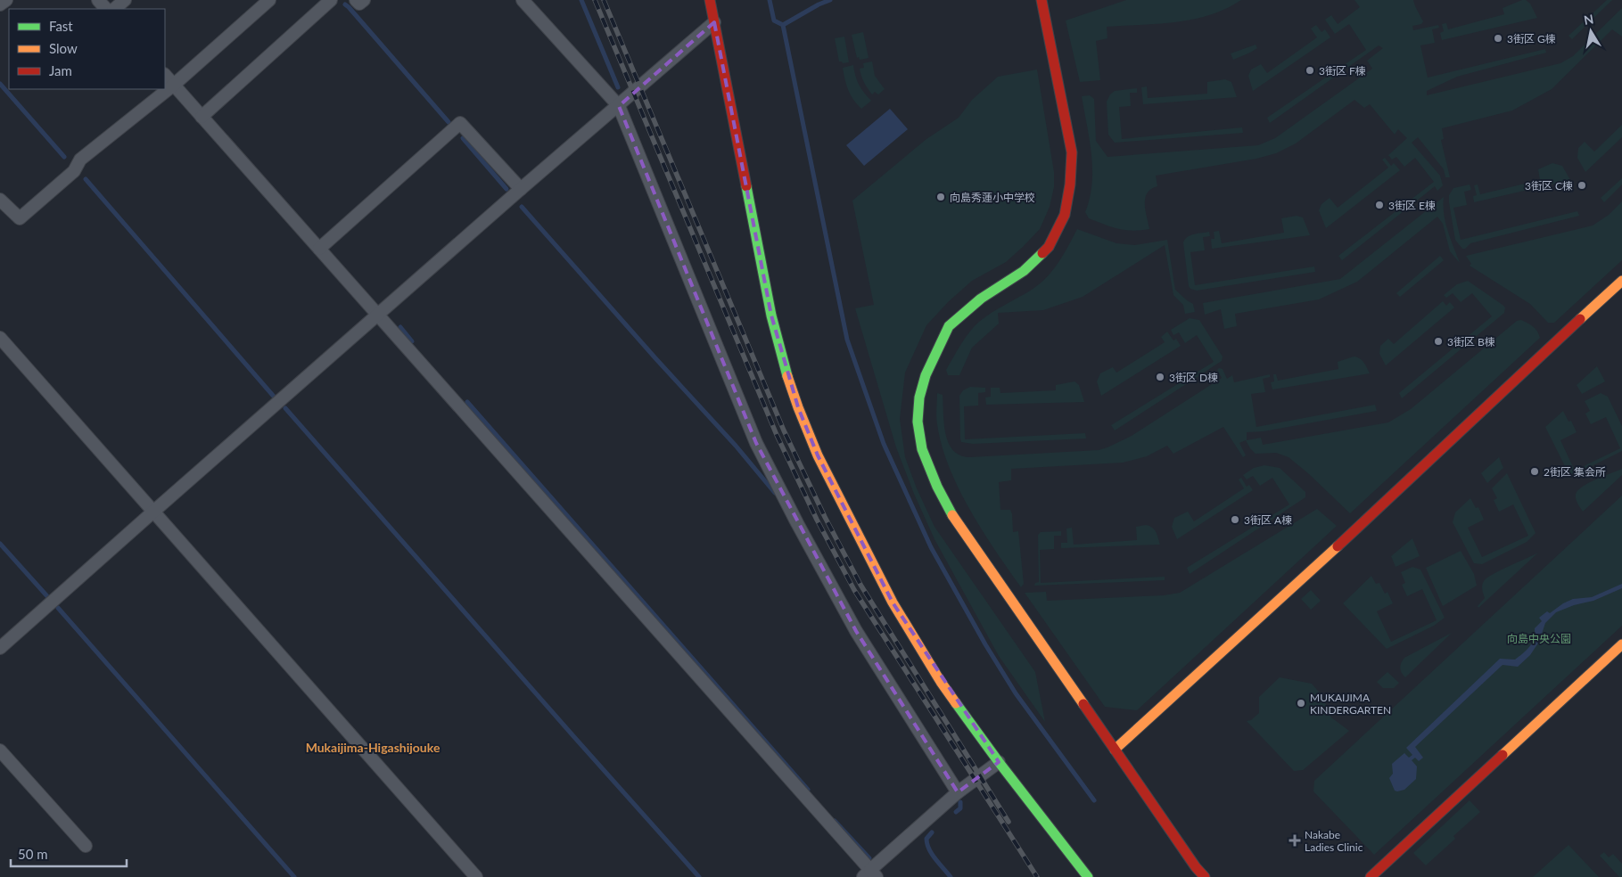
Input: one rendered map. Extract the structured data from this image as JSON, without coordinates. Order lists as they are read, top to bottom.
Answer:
{
  "districts": ["Mukaijima-Higashijouke"],
  "parks": ["向島中央公園"],
  "places": {
    "other": [
      "3街区 G棟",
      "3街区 F棟",
      "3街区 C棟",
      "向島秀蓮小中学校",
      "3街区 E棟",
      "3街区 B棟",
      "3街区 D棟",
      "2街区 集会所",
      "3街区 A棟",
      "MUKAIJIMA KINDERGARTEN"
    ],
    "health": ["Nakabe Ladies Clinic"]
  },
  "legend": ["Fast", "Slow", "Jam"],
  "scale_bar": "50 m",
  "north": "top"
}
